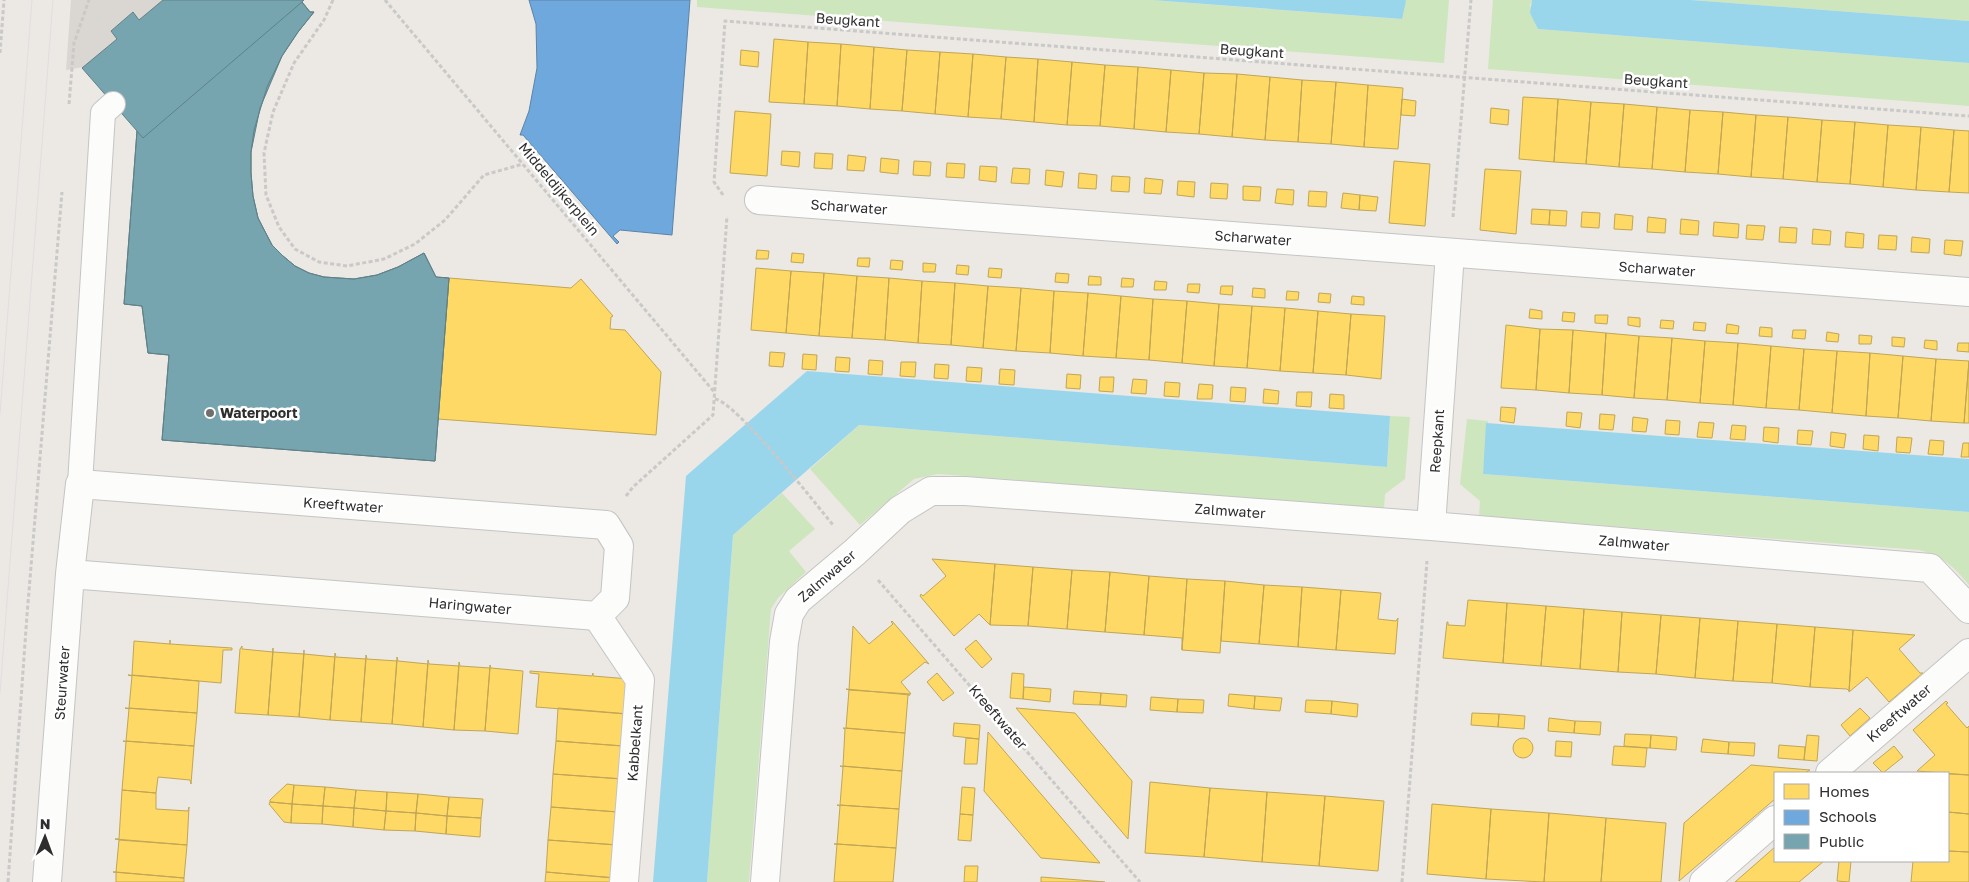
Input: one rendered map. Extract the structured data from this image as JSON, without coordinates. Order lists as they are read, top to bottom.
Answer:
{
  "streets": {
    "street": [
      "Scharwater",
      "Reepkant",
      "Kreeftwater",
      "Zalmwater",
      "Haringwater",
      "Steurwater",
      "Kabbelkant"
    ],
    "path": ["Beugkant", "Middeldijkerplein"]
  },
  "crossings": [
    ["Scharwater", "Reepkant"],
    ["Reepkant", "Zalmwater"],
    ["Kreeftwater", "Zalmwater"],
    ["Kreeftwater", "Steurwater"],
    ["Haringwater", "Steurwater"],
    ["Haringwater", "Kabbelkant"]
  ],
  "places": ["Waterpoort"],
  "legend": ["Homes", "Schools", "Public"],
  "north": "top"
}
